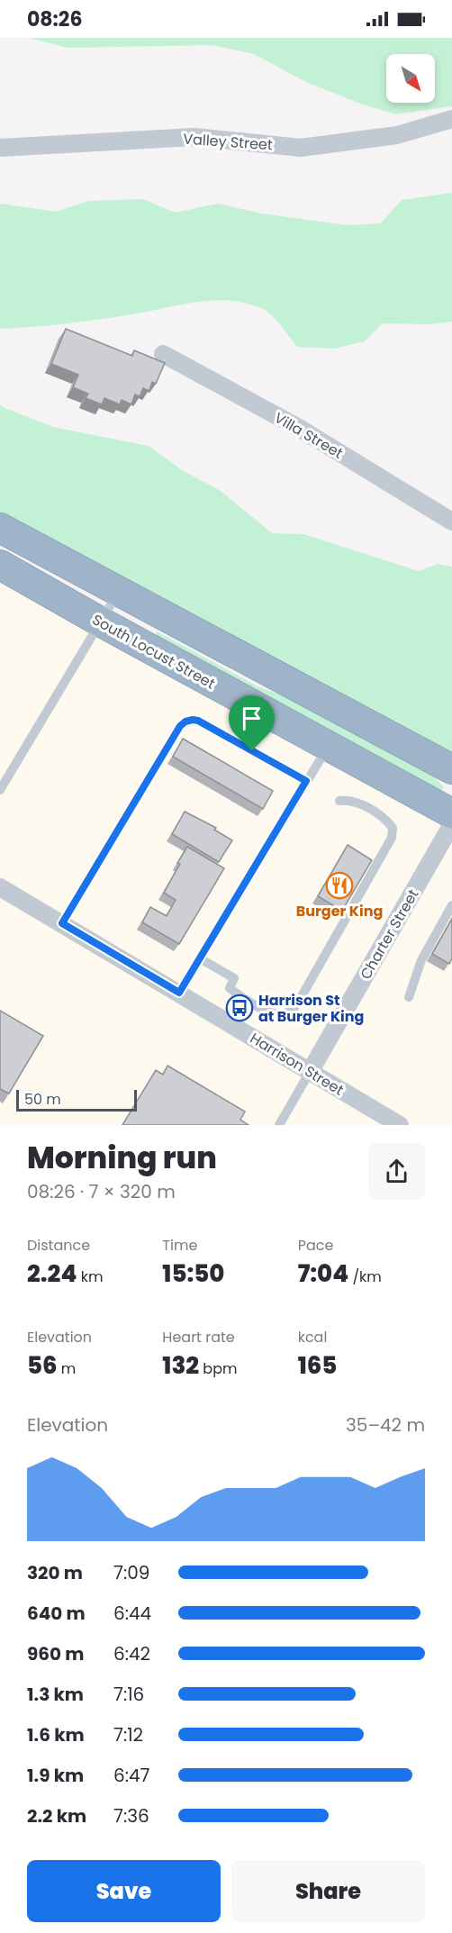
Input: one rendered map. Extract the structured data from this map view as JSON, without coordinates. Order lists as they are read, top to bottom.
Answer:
{
  "streets": {
    "highway": ["South Locust Street"],
    "street": [
      "Valley Street",
      "Villa Street",
      "Charter Street",
      "Harrison Street"
    ]
  },
  "crossings": [
    ["Charter Street", "Harrison Street"]
  ],
  "places": {
    "restaurant": ["Burger King"],
    "bus stop": ["Harrison St at Burger King"]
  },
  "scale_bar": "50 m",
  "north": "bottom right",
  "page": {
    "status": "08:26",
    "scale": "50 m",
    "heading": ["Morning run", "08:26 · 7 × 320 m"],
    "stats": [
      ["Distance", "2.24 km"],
      ["Time", "15:50"],
      ["Pace", "7:04 /km"],
      ["Elevation", "56 m"],
      ["Heart rate", "132 bpm"],
      ["kcal", "165"]
    ],
    "chart": ["Elevation", "35–42 m"],
    "list": [
      {
        "name": "320 m",
        "note": "7:09"
      },
      {
        "name": "640 m",
        "note": "6:44"
      },
      {
        "name": "960 m",
        "note": "6:42"
      },
      {
        "name": "1.3 km",
        "note": "7:16"
      },
      {
        "name": "1.6 km",
        "note": "7:12"
      },
      {
        "name": "1.9 km",
        "note": "6:47"
      },
      {
        "name": "2.2 km",
        "note": "7:36"
      }
    ],
    "buttons": ["Save", "Share"]
  }
}
